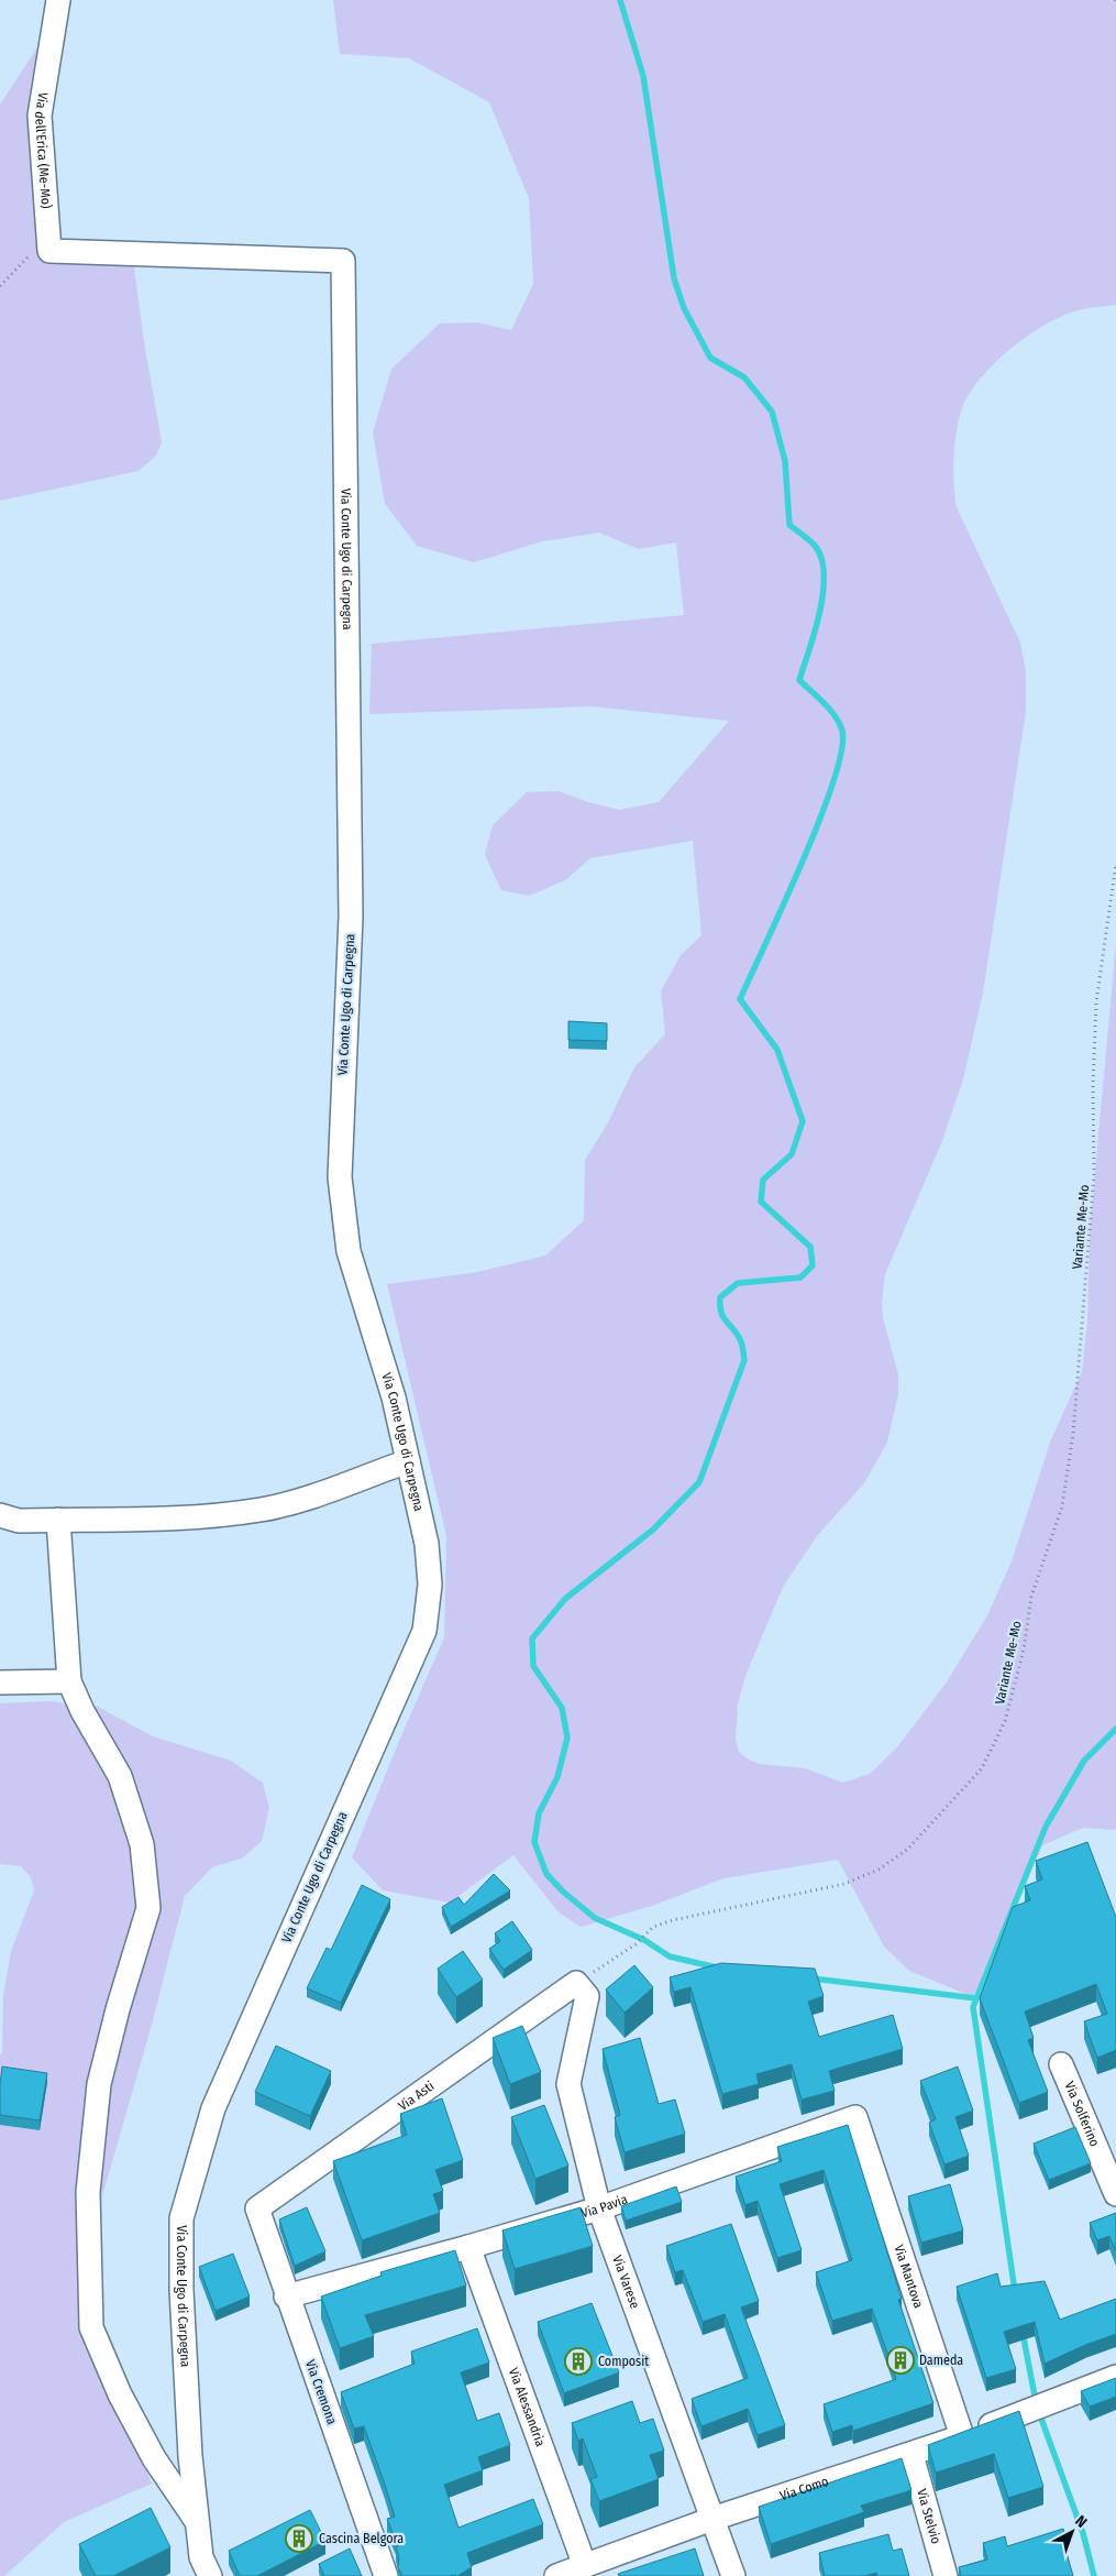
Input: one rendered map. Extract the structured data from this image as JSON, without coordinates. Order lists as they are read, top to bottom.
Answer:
{
  "streets": {
    "street": [
      "Via dell'Erica (Me-Mo)",
      "Via Conte Ugo di Carpegna",
      "Via Asti",
      "Via Solferino",
      "Via Pavia",
      "Via Mantova",
      "Via Varese",
      "Via Cremona",
      "Via Alessandria",
      "Via Como",
      "Via Stelvio"
    ],
    "path": ["Variante Me-Mo"]
  },
  "crossings": [
    ["Via dell'Erica (Me-Mo)", "Via Conte Ugo di Carpegna"],
    ["Variante Me-Mo", "Via Asti"],
    ["Variante Me-Mo", "Via Varese"],
    ["Via Asti", "Via Varese"],
    ["Via Asti", "Via Cremona"],
    ["Via Pavia", "Via Mantova"],
    ["Via Pavia", "Via Varese"],
    ["Via Pavia", "Via Cremona"],
    ["Via Pavia", "Via Alessandria"],
    ["Via Mantova", "Via Como"],
    ["Via Varese", "Via Como"],
    ["Via Alessandria", "Via Como"],
    ["Via Como", "Via Stelvio"]
  ],
  "places": {
    "building": ["Dameda", "Composit", "Cascina Belgora"]
  },
  "north": "top right"
}
